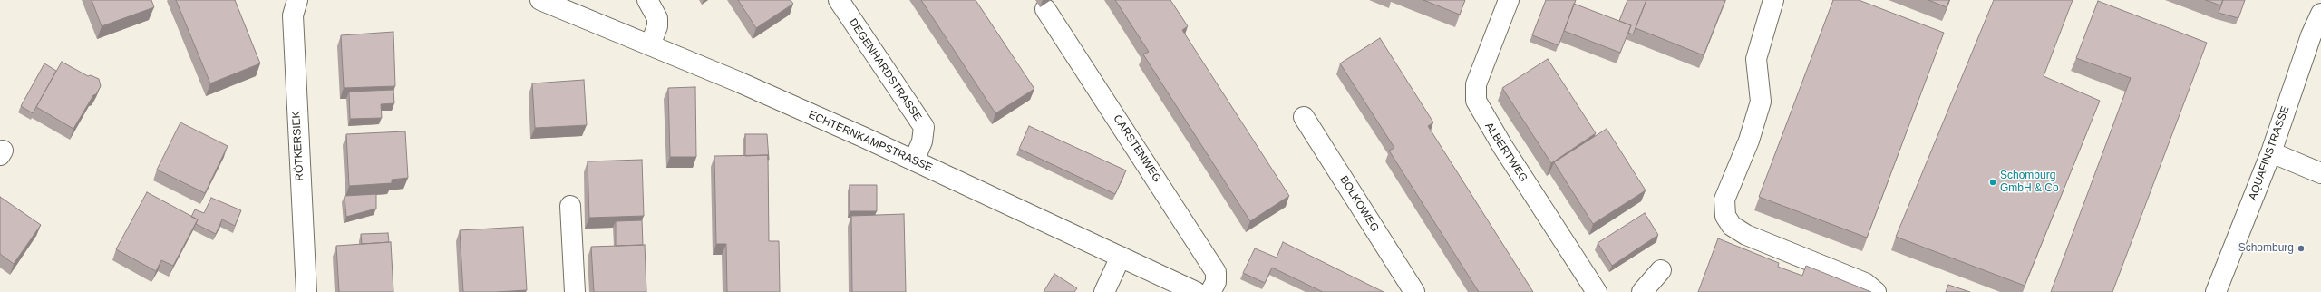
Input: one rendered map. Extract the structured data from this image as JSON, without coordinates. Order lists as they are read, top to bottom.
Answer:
{
  "streets": {
    "street": [
      "DEGENHARDSTRASSE",
      "ECHTERNKAMPSTRASSE",
      "RÖTKERSIEK",
      "CARSTENWEG",
      "ALBERTWEG",
      "AQUAFINSTRASSE",
      "BOLKOWEG"
    ]
  },
  "crossings": [
    ["DEGENHARDSTRASSE", "ECHTERNKAMPSTRASSE"]
  ],
  "places": ["Schomburg GmbH & Co", "Schomburg"]
}
